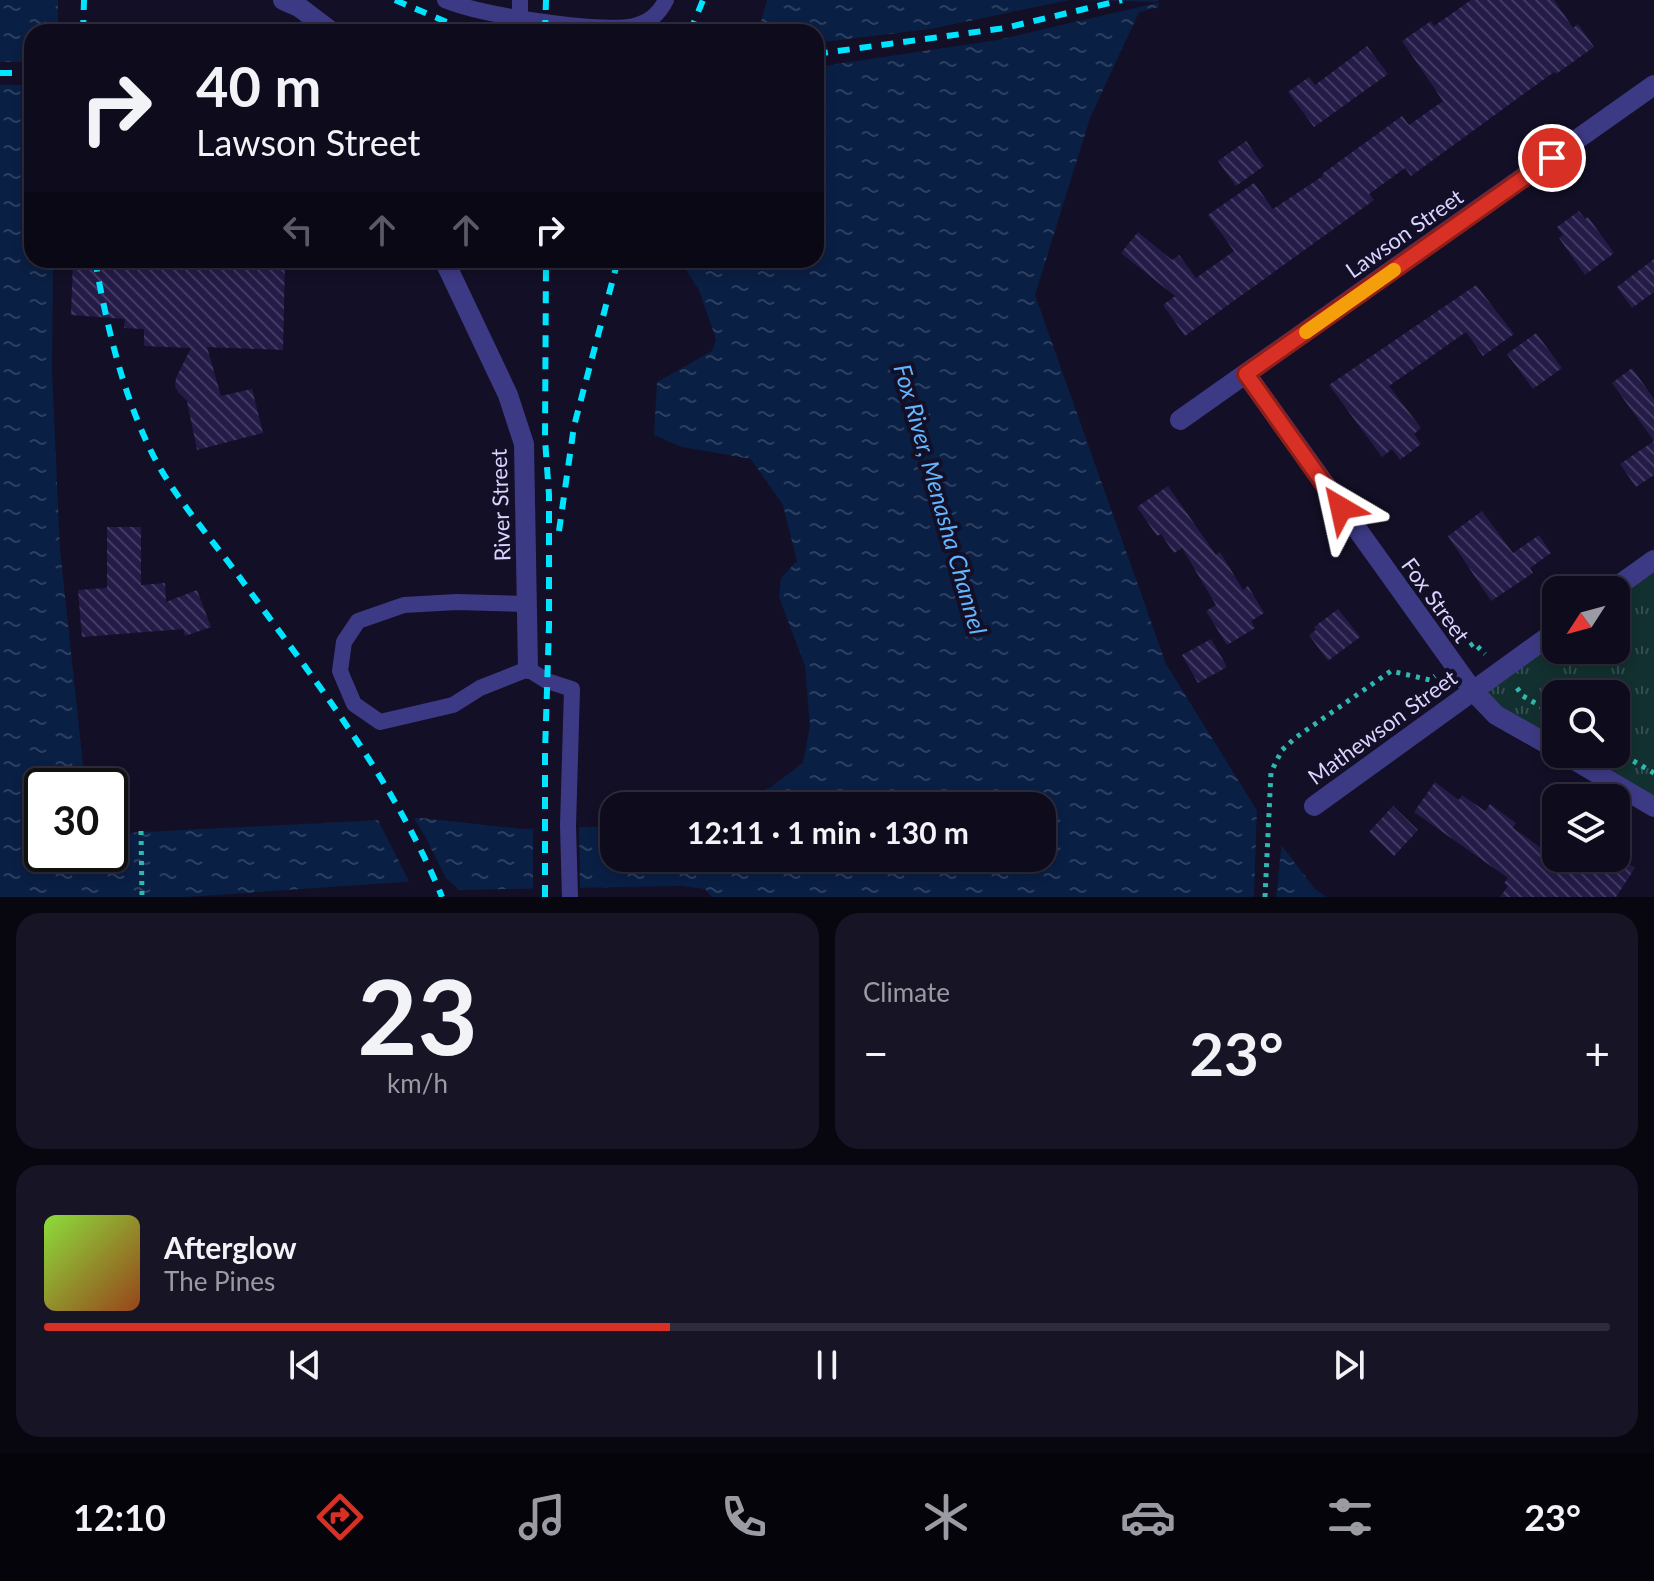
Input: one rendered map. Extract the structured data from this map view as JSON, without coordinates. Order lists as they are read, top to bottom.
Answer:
{
  "streets": {
    "street": [
      "Lawson Street",
      "River Street",
      "Fox Street",
      "Mathewson Street"
    ]
  },
  "crossings": [
    ["Lawson Street", "Fox Street"],
    ["Fox Street", "Mathewson Street"]
  ],
  "water": ["Fox River, Menasha Channel"],
  "north": "bottom left",
  "page": {
    "turn": ["40 m", "Lawson Street"],
    "limit": "30",
    "trip": "12:11 · 1 min · 130 m",
    "tile": [
      ["23", "km/h"],
      "Climate"
    ],
    "heat": ["−", "23°", "+"],
    "song": ["Afterglow", "The Pines"],
    "tabs": ["12:10", "23°"]
  }
}
